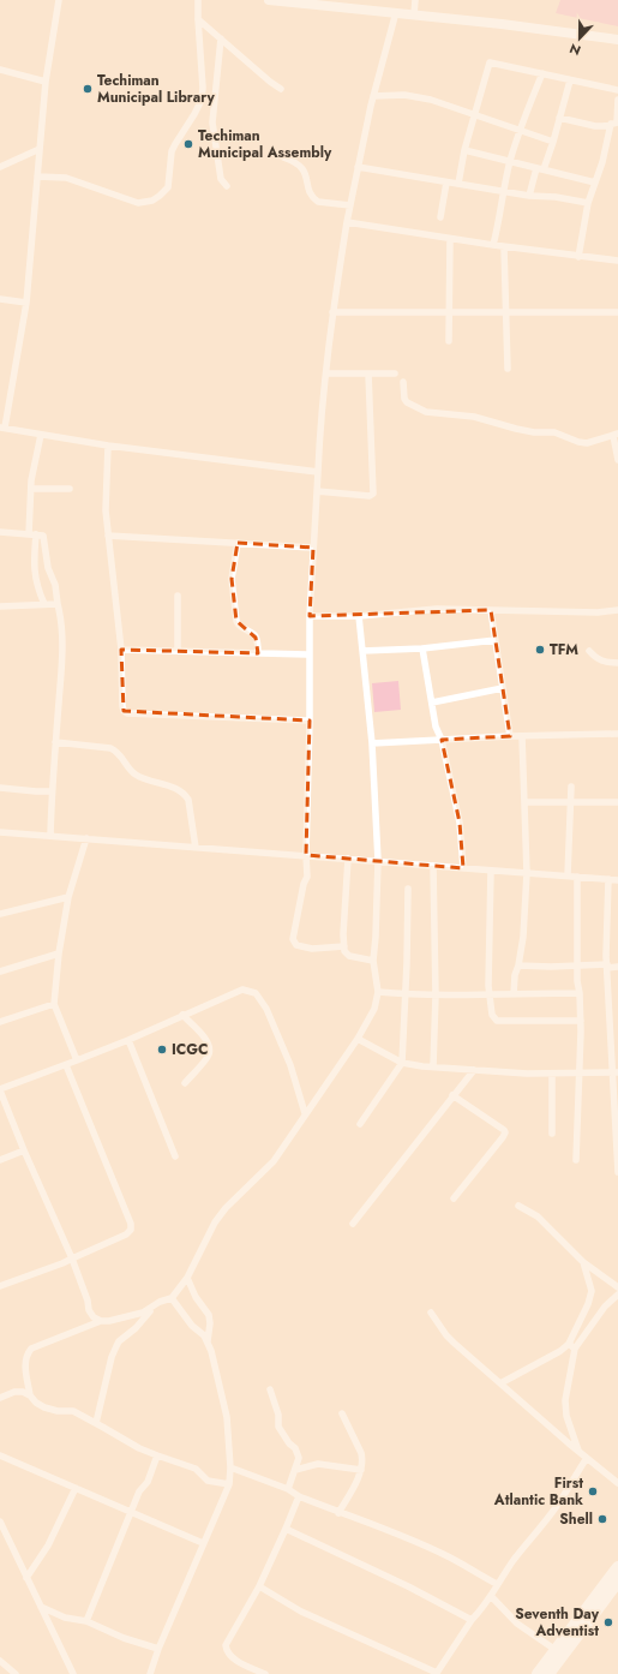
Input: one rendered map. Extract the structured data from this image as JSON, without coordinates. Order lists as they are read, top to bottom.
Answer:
{
  "places": [
    "Techiman Municipal Library",
    "Techiman Municipal Assembly",
    "TFM",
    "ICGC",
    "First Atlantic Bank",
    "Shell",
    "Seventh Day Adventist"
  ],
  "north": "bottom"
}
